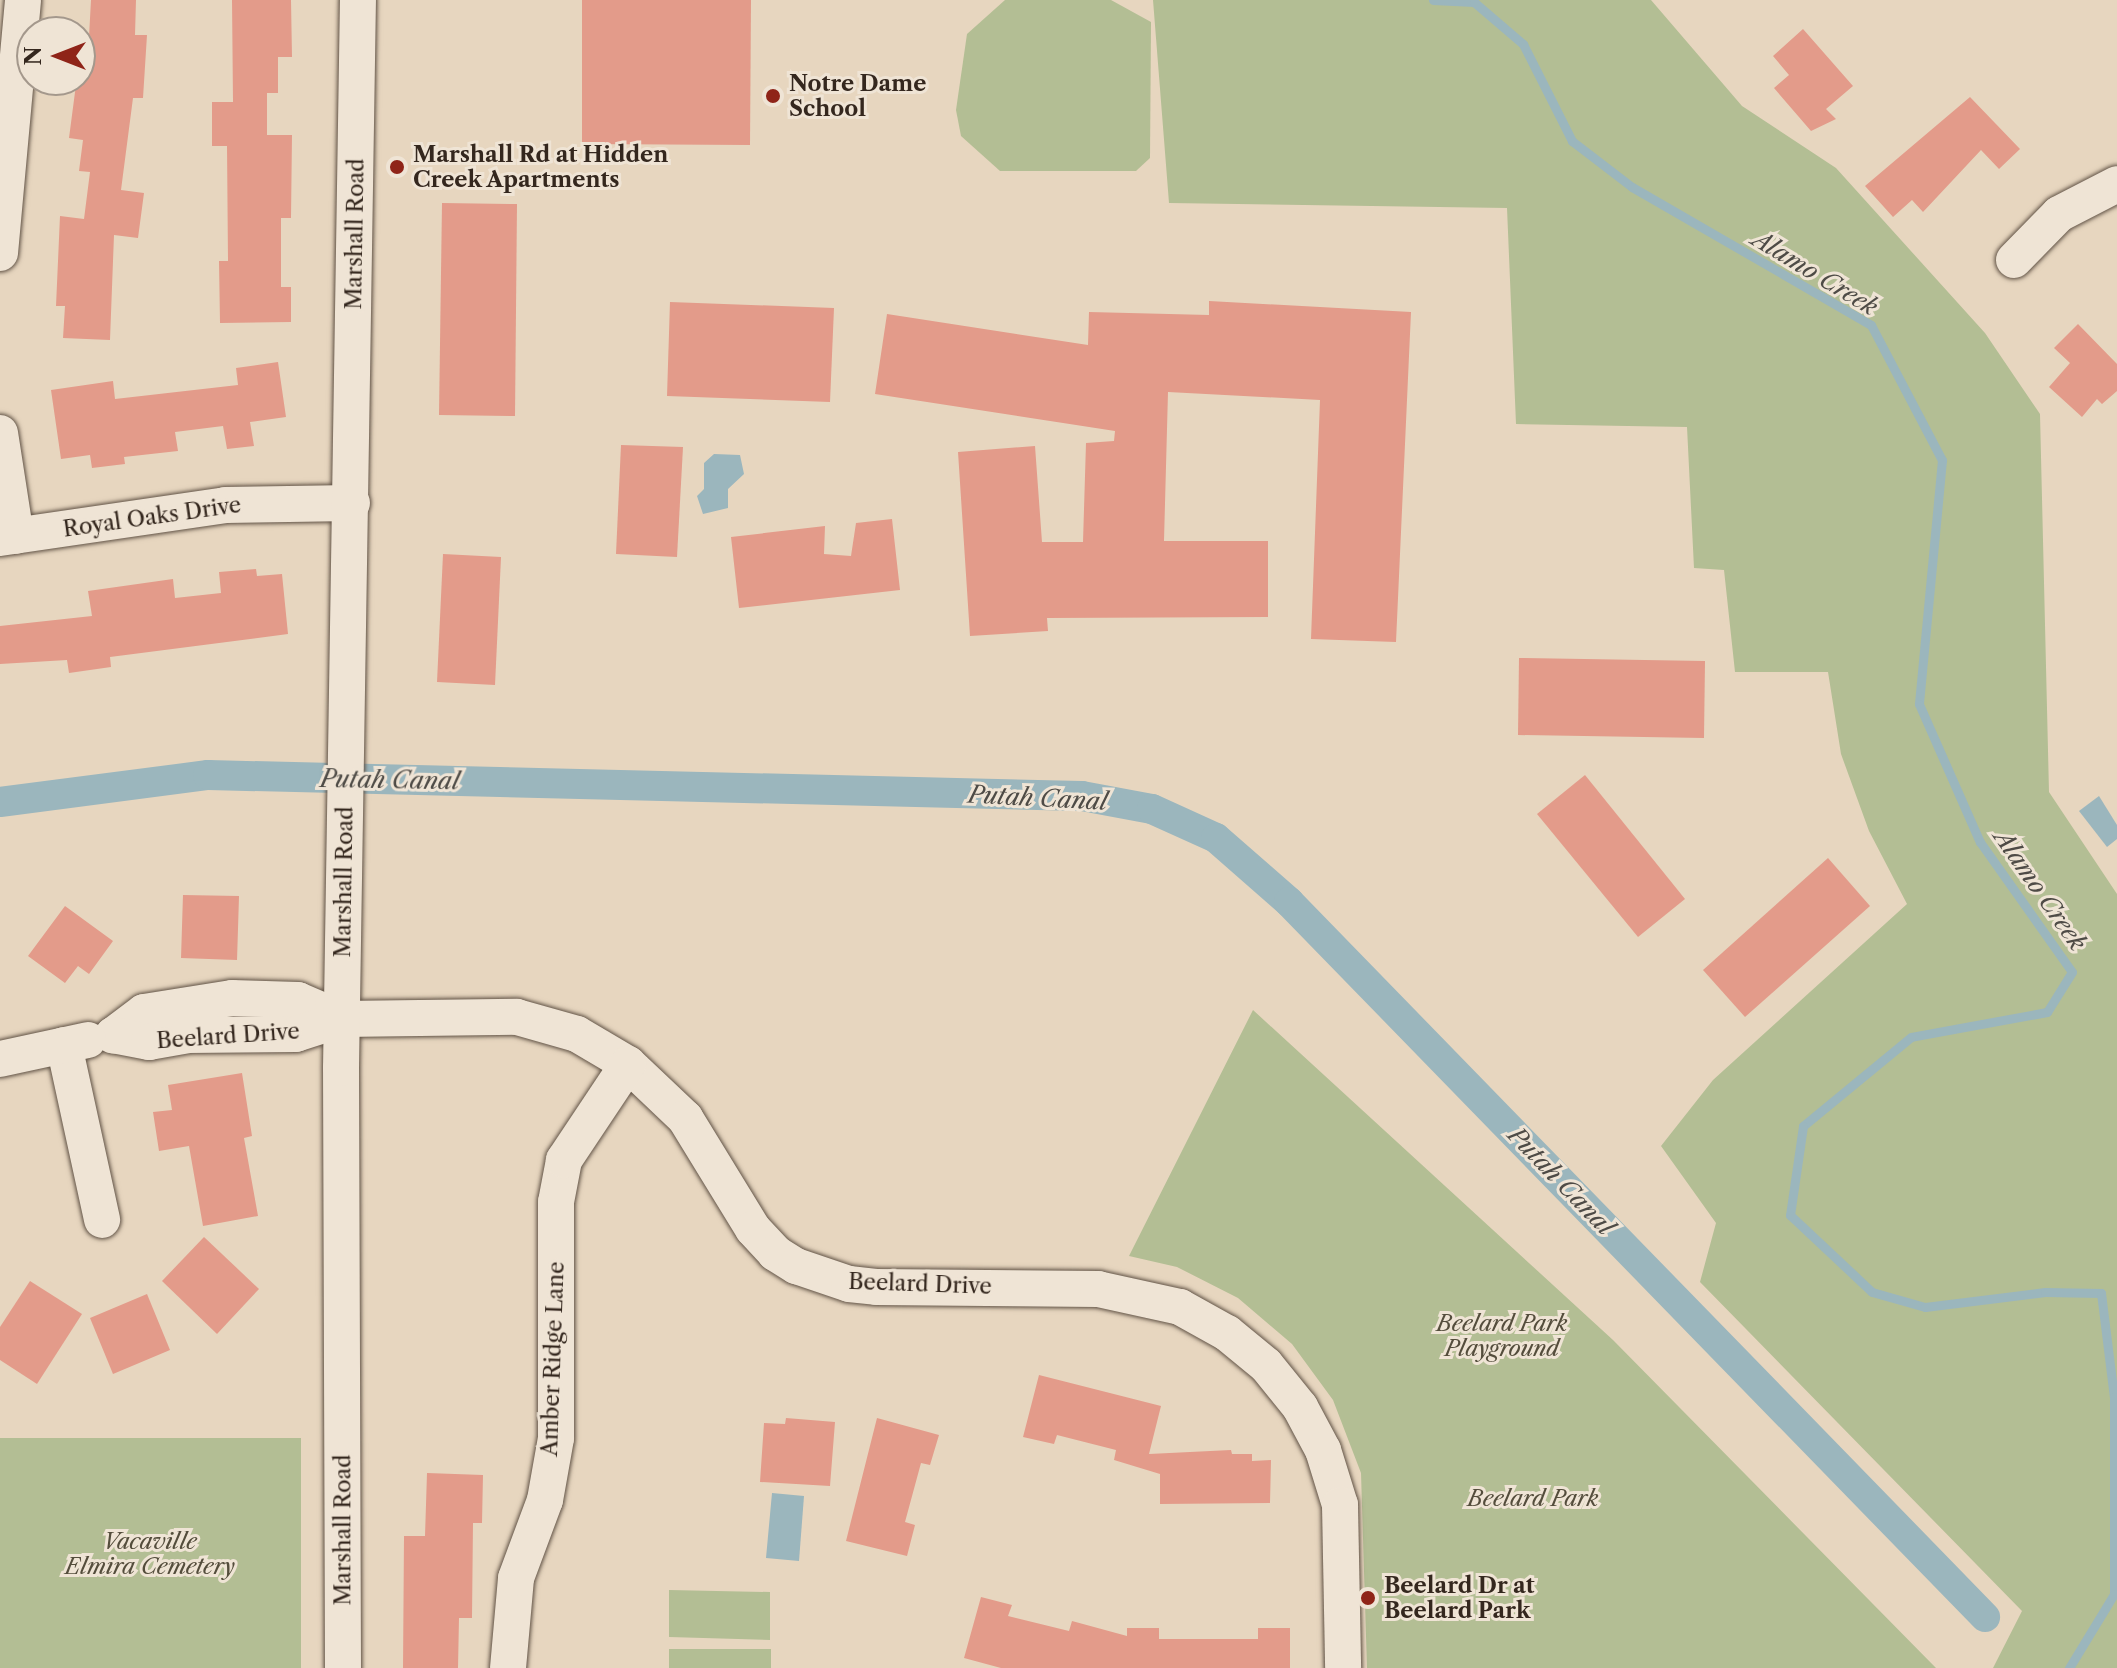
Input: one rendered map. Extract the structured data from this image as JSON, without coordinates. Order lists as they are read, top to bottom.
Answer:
{
  "streets": {
    "street": [
      "Marshall Road",
      "Royal Oaks Drive",
      "Beelard Drive",
      "Amber Ridge Lane"
    ]
  },
  "crossings": [
    ["Marshall Road", "Royal Oaks Drive"],
    ["Marshall Road", "Beelard Drive"],
    ["Beelard Drive", "Amber Ridge Lane"]
  ],
  "water": ["Alamo Creek", "Putah Canal"],
  "parks": ["Beelard Park Playground", "Beelard Park", "Vacaville Elmira Cemetery"],
  "places": ["Notre Dame School", "Marshall Rd at Hidden Creek Apartments", "Beelard Dr at Beelard Park"],
  "north": "left"
}
